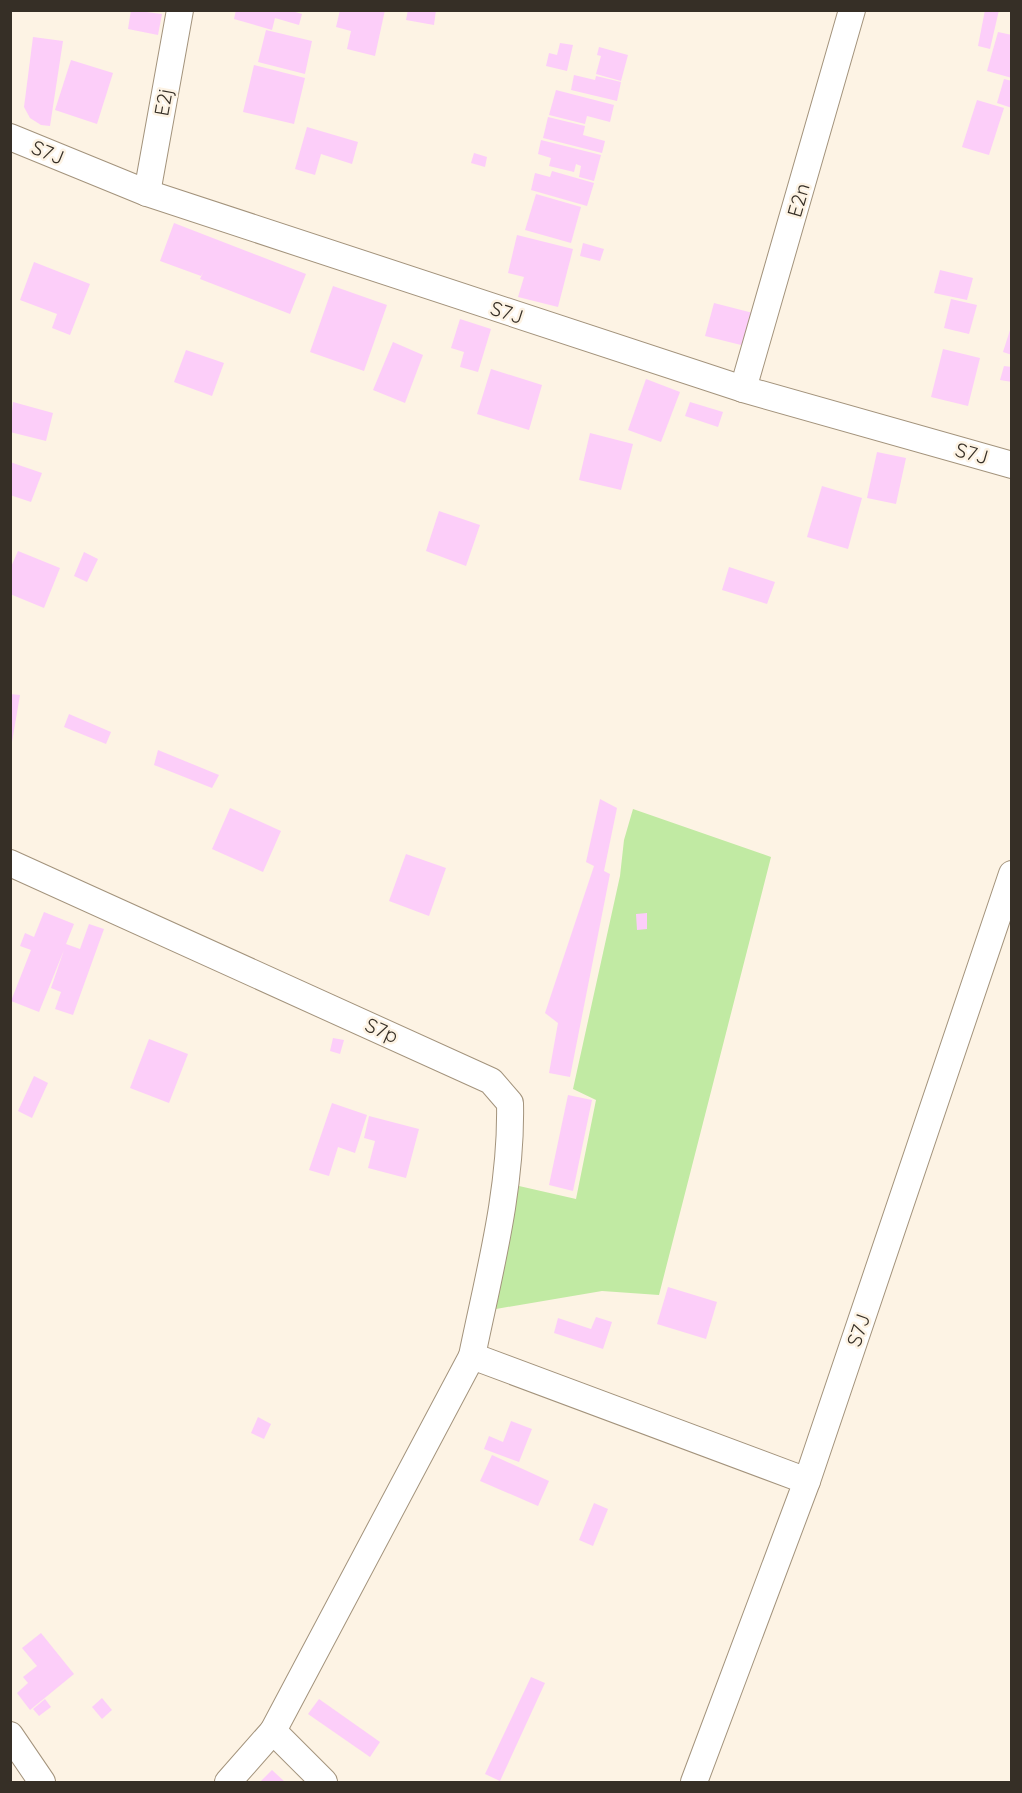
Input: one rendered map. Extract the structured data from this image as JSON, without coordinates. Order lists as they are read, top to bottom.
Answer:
{
  "streets": {
    "street": [
      "E2j",
      "S7J",
      "E2n",
      "S7p"
    ]
  },
  "crossings": [
    ["E2j", "S7J"],
    ["S7J", "E2n"]
  ]
}
